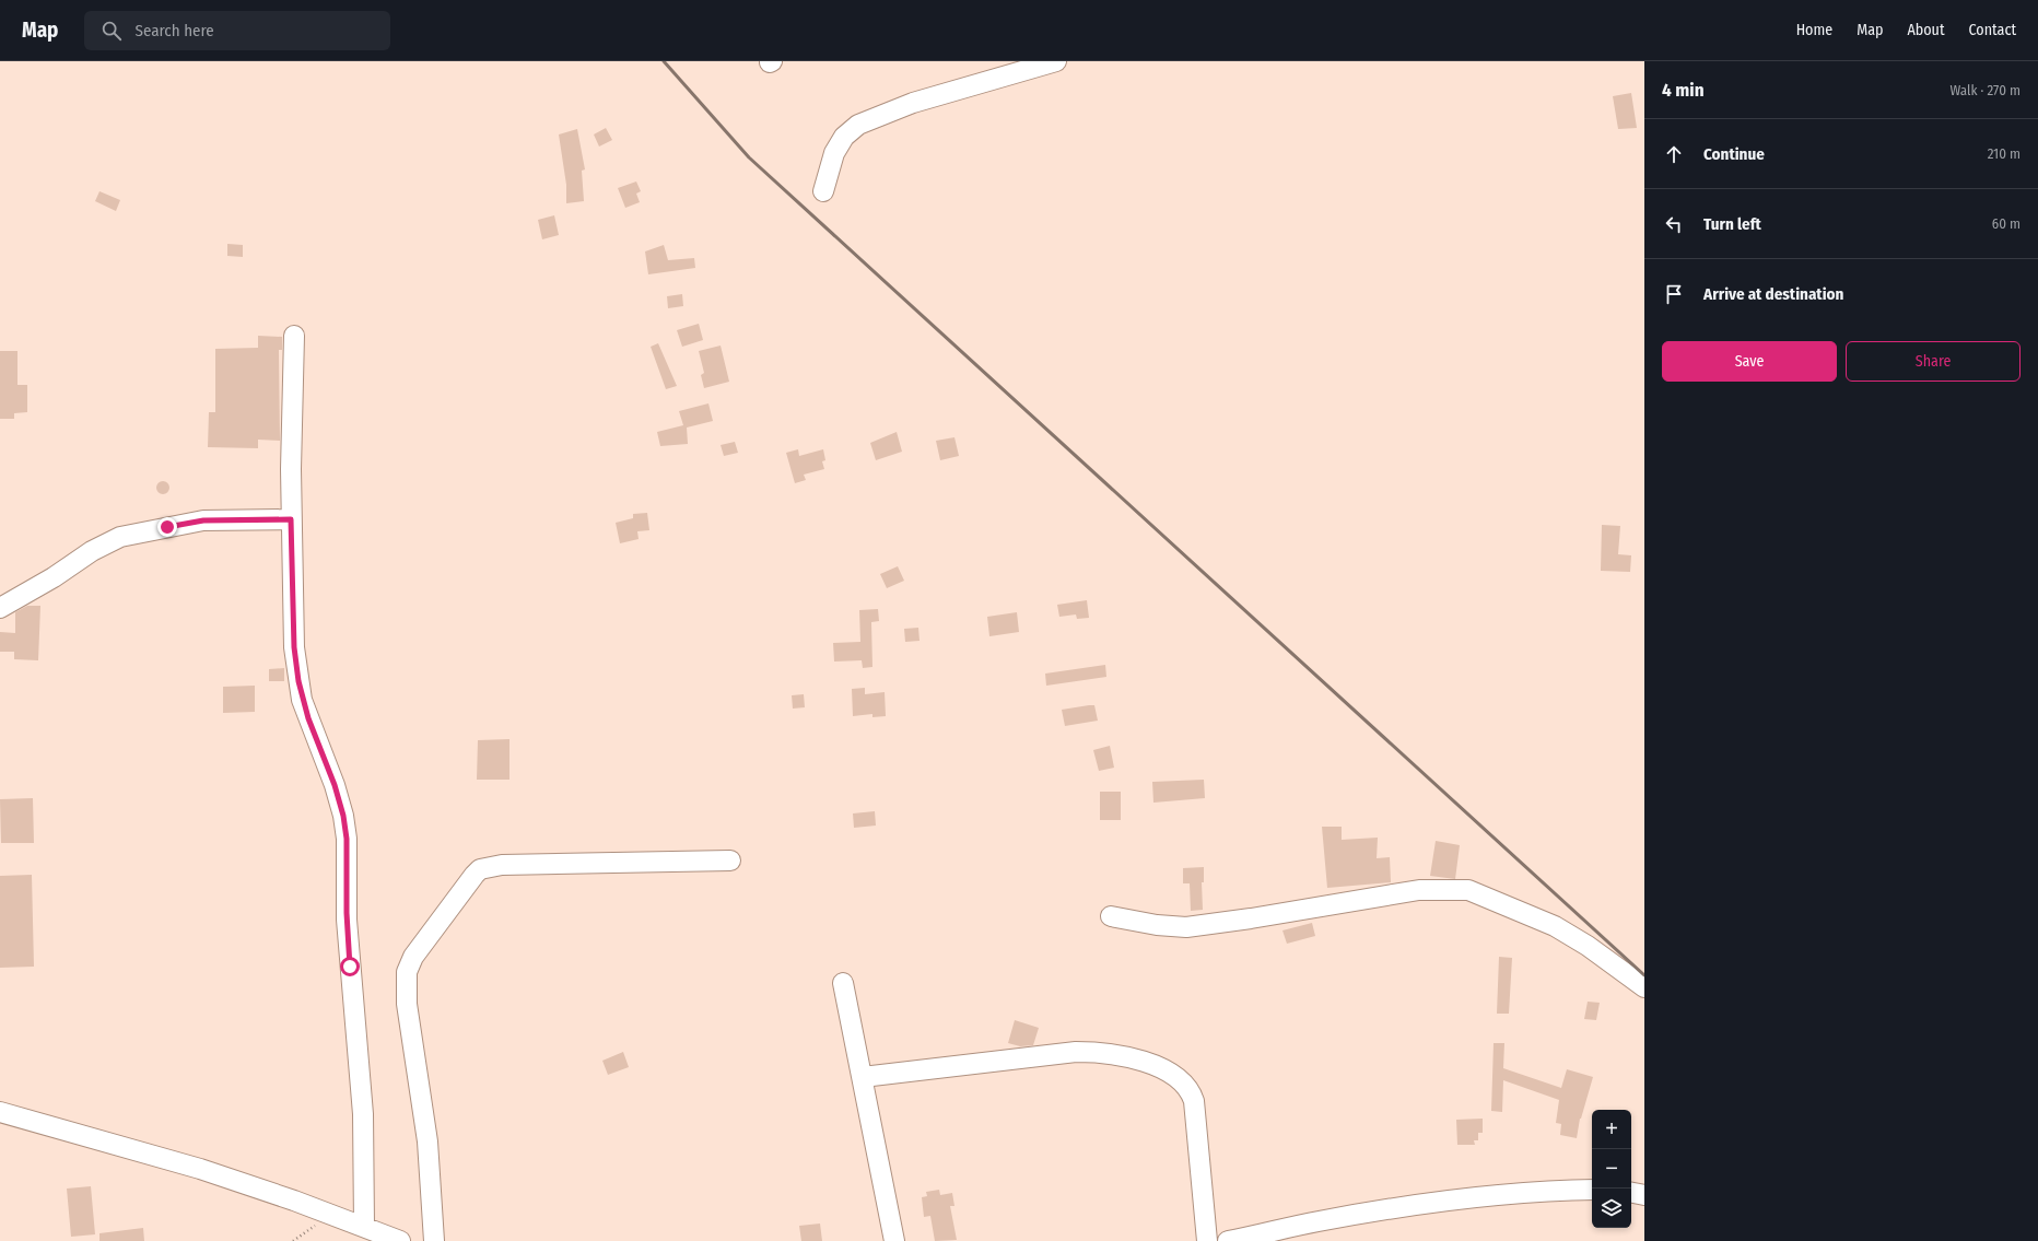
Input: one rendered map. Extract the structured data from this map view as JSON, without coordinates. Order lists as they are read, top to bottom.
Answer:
{
  "page": {
    "header": "Map",
    "search": "Search here",
    "nav": [
      "Home",
      "Map",
      "About",
      "Contact"
    ],
    "heading": ["4 min", "Walk · 270 m"],
    "list": [
      ["Continue", "210 m"],
      ["Turn left", "60 m"],
      "Arrive at destination"
    ],
    "buttons": ["Save", "Share"],
    "map_buttons": ["+", "−"]
  }
}
